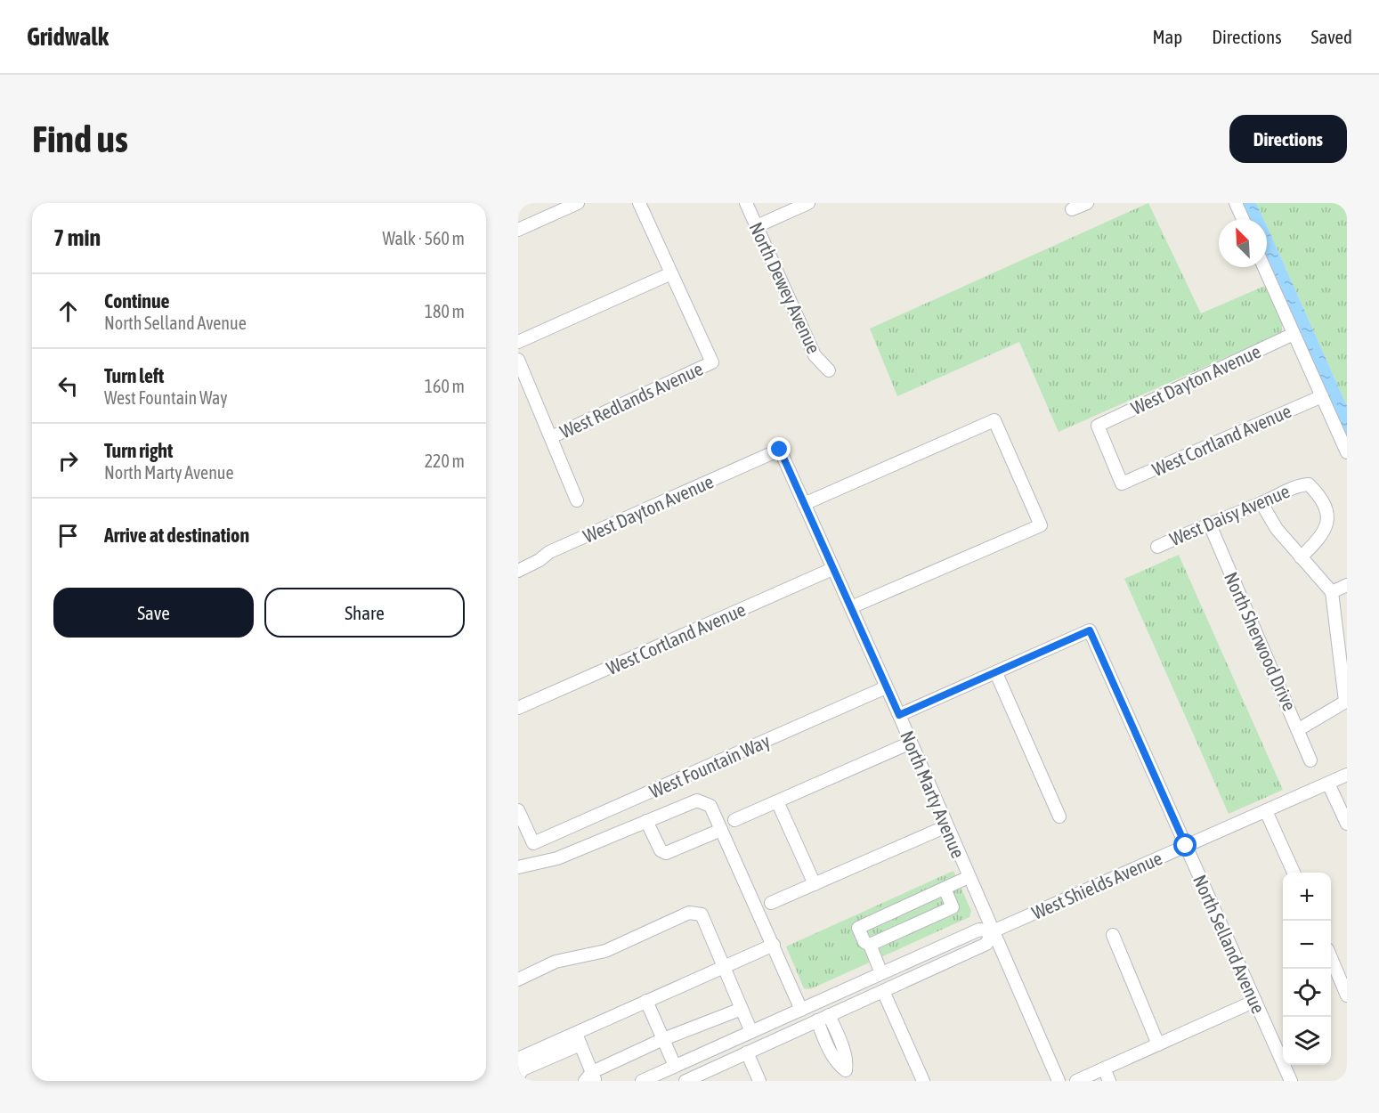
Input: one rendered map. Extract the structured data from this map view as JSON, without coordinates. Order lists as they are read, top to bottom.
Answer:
{
  "streets": {
    "street": [
      "North Dewey Avenue",
      "West Dayton Avenue",
      "West Redlands Avenue",
      "West Cortland Avenue",
      "West Daisy Avenue",
      "North Sherwood Drive",
      "West Fountain Way",
      "North Marty Avenue",
      "West Shields Avenue",
      "North Selland Avenue"
    ]
  },
  "crossings": [
    ["West Dayton Avenue", "West Cortland Avenue"],
    ["West Dayton Avenue", "North Marty Avenue"],
    ["West Cortland Avenue", "North Marty Avenue"],
    ["West Daisy Avenue", "North Sherwood Drive"],
    ["West Fountain Way", "North Marty Avenue"],
    ["North Marty Avenue", "West Shields Avenue"],
    ["West Shields Avenue", "North Selland Avenue"]
  ],
  "north": "top left",
  "page": {
    "header": "Gridwalk",
    "nav": ["Map", "Directions", "Saved"],
    "buttons": [
      "Directions",
      ["Save", "Share"]
    ],
    "title": "Find us",
    "heading": ["7 min", "Walk · 560 m"],
    "list": [
      ["Continue", "North Selland Avenue", "180 m"],
      ["Turn left", "West Fountain Way", "160 m"],
      ["Turn right", "North Marty Avenue", "220 m"],
      "Arrive at destination"
    ],
    "map_buttons": ["+", "−"]
  }
}
